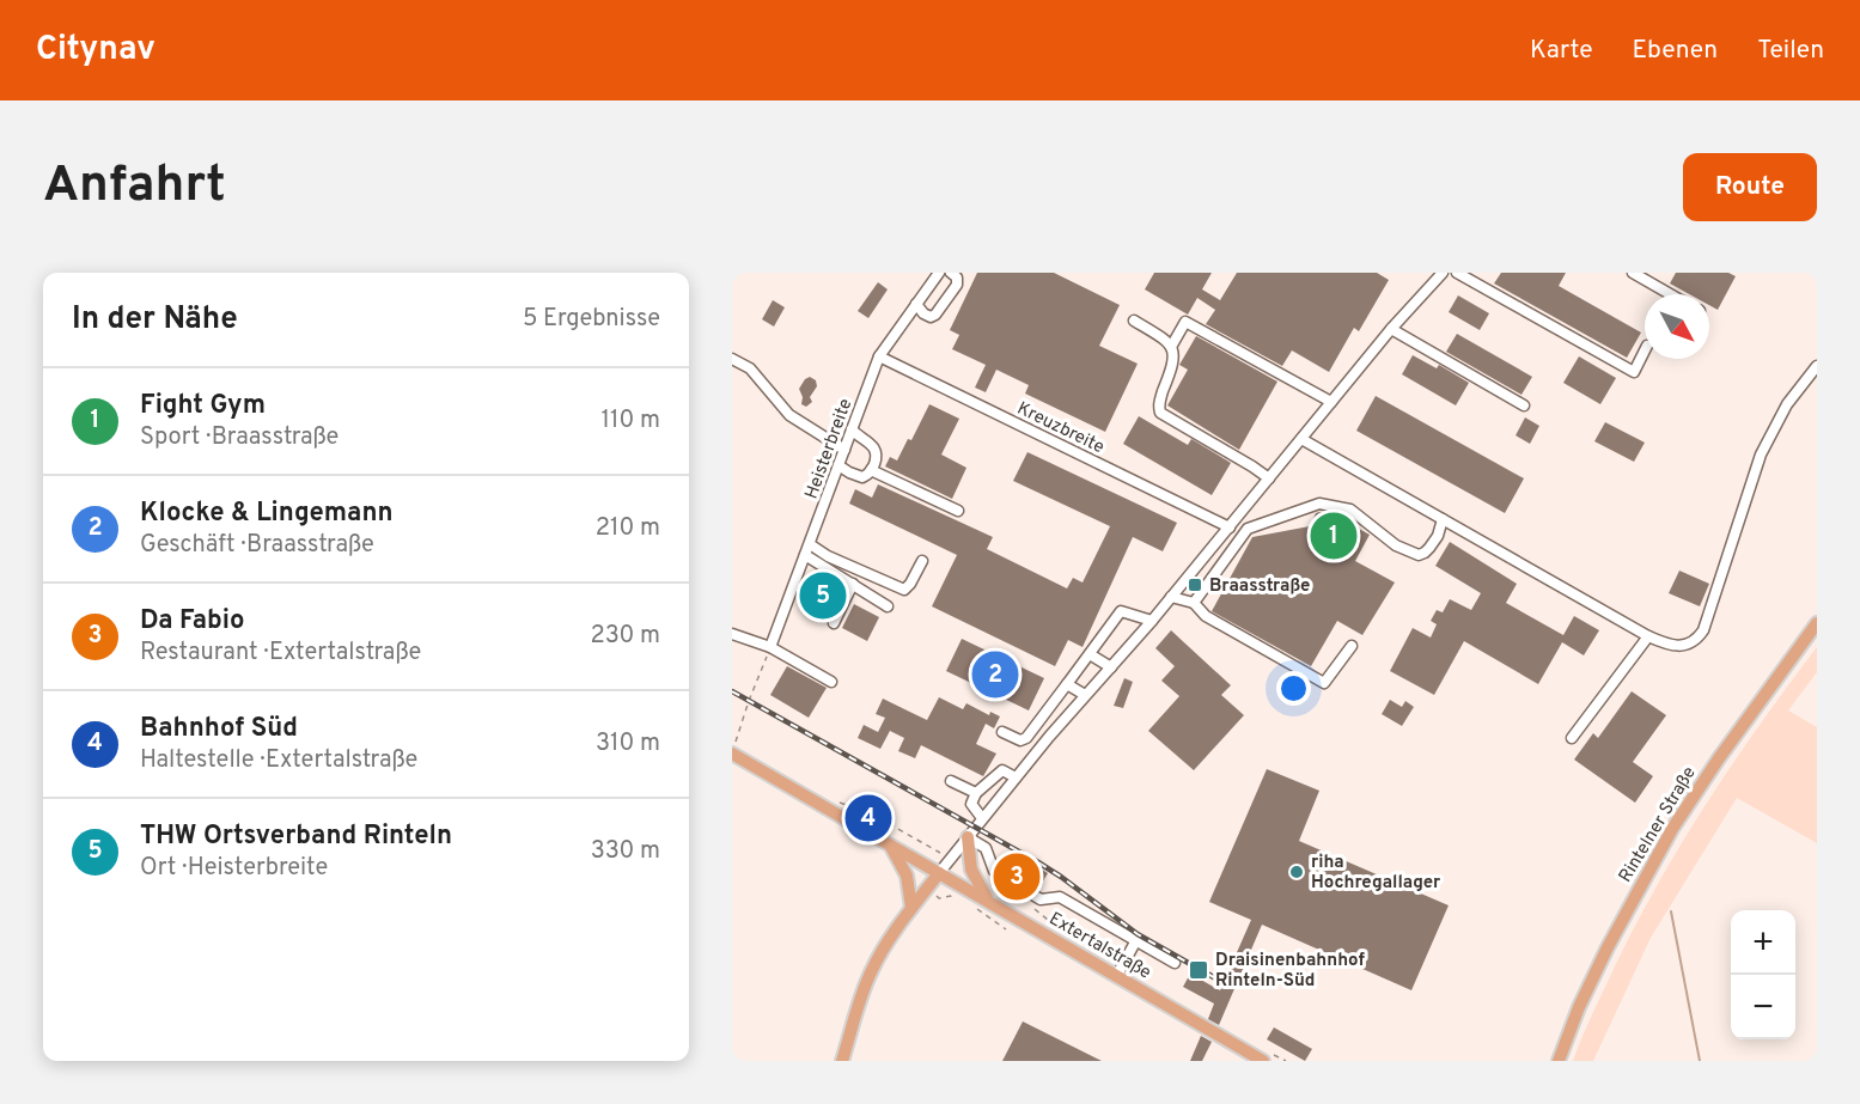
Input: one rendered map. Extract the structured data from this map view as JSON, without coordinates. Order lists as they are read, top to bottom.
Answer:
{
  "streets": {
    "main road": ["Rintelner Straße", "Extertalstraße"],
    "street": ["Kreuzbreite", "Heisterbreite"]
  },
  "crossings": [
    ["Kreuzbreite", "Heisterbreite"]
  ],
  "places": {
    "transit": ["Braasstraße", "Draisinenbahnhof Rinteln-Süd"],
    "other": ["riha Hochregallager"]
  },
  "north": "bottom right",
  "page": {
    "header": "Citynav",
    "nav": ["Karte", "Ebenen", "Teilen"],
    "buttons": "Route",
    "title": "Anfahrt",
    "heading": ["In der Nähe", "5 Ergebnisse"],
    "list": [
      {
        "mark": "1",
        "name": "Fight Gym",
        "note": "Sport · Braasstraße",
        "value": "110 m"
      },
      {
        "mark": "2",
        "name": "Klocke & Lingemann",
        "note": "Geschäft · Braasstraße",
        "value": "210 m"
      },
      {
        "mark": "3",
        "name": "Da Fabio",
        "note": "Restaurant · Extertalstraße",
        "value": "230 m"
      },
      {
        "mark": "4",
        "name": "Bahnhof Süd",
        "note": "Haltestelle · Extertalstraße",
        "value": "310 m"
      },
      {
        "mark": "5",
        "name": "THW Ortsverband Rinteln",
        "note": "Ort · Heisterbreite",
        "value": "330 m"
      }
    ],
    "pins": [
      "1",
      "5",
      "2",
      "4",
      "3"
    ],
    "map_buttons": ["+", "−"]
  }
}
